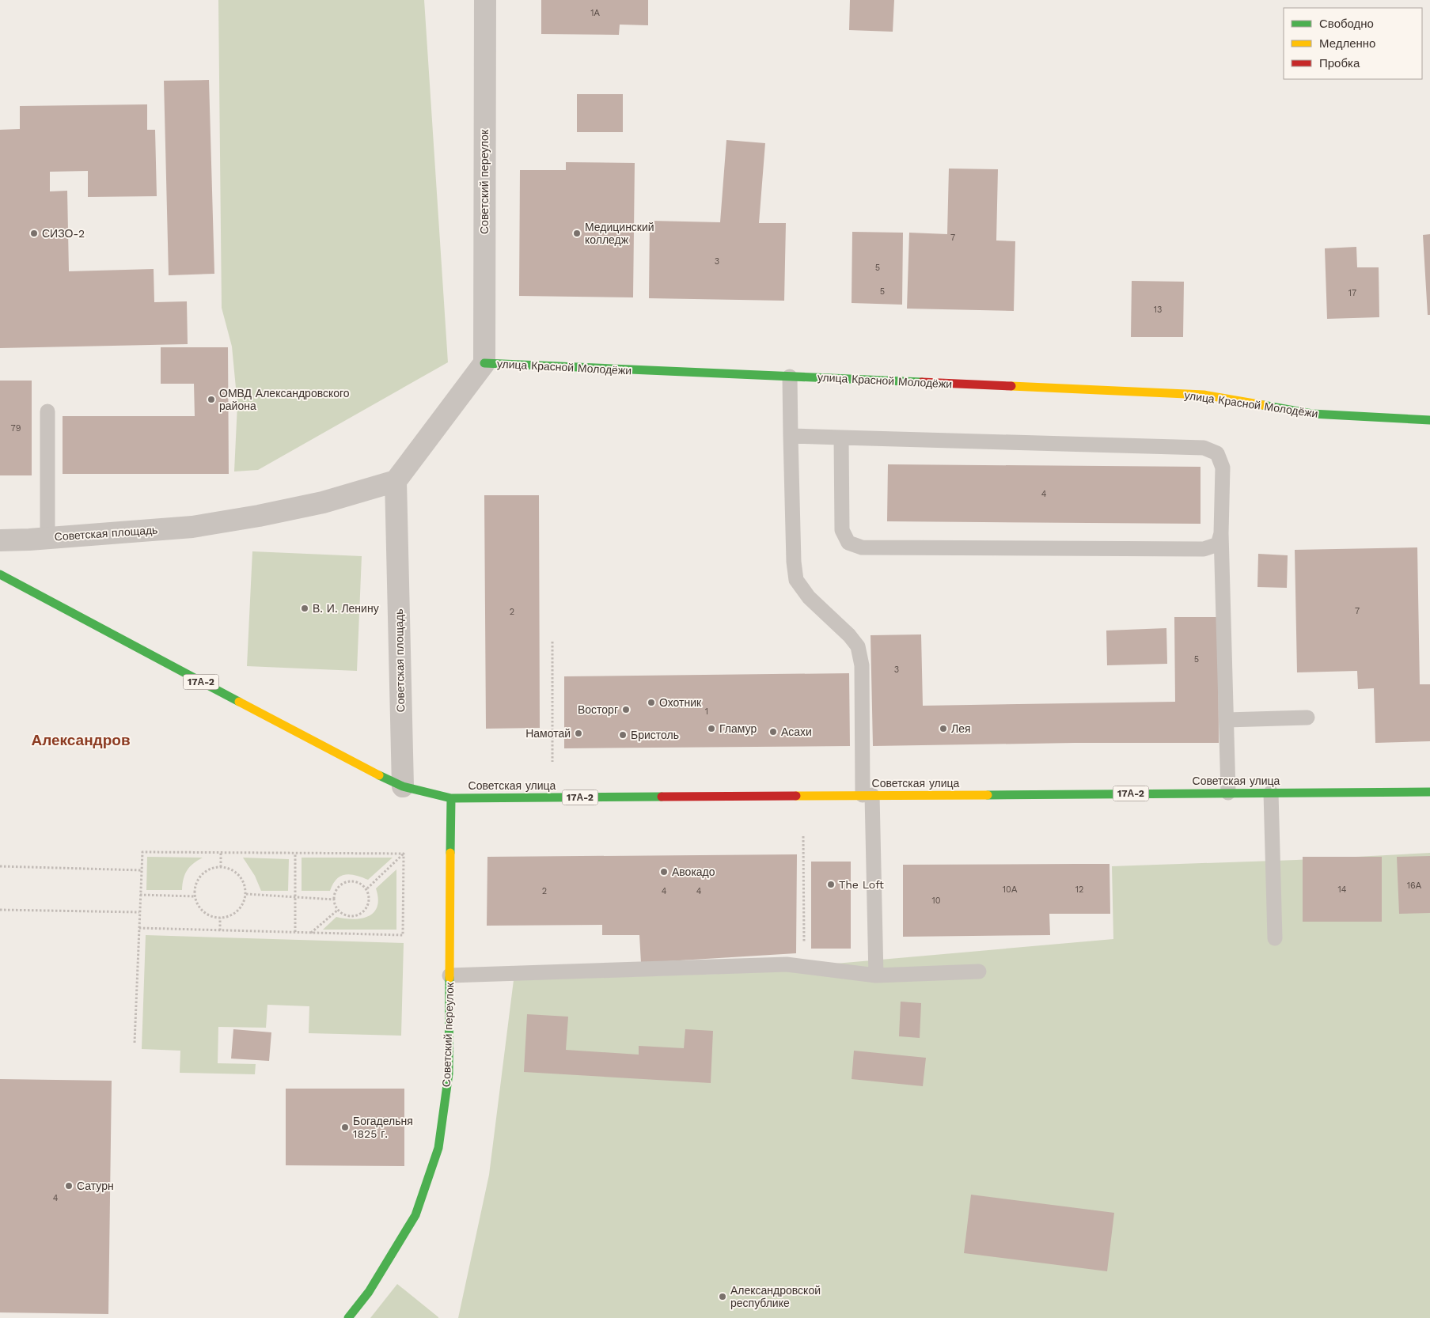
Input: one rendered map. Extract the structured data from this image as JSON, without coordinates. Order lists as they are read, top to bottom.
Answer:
{
  "streets": {
    "street": [
      "Советский переулок",
      "улица Красной Молодёжи",
      "Советская площадь",
      "17А-2",
      "Советская улица"
    ]
  },
  "crossings": [
    ["Советский переулок", "улица Красной Молодёжи"],
    ["Советский переулок", "Советская улица"],
    ["улица Красной Молодёжи", "Советская площадь"],
    ["Советская площадь", "17А-2"],
    ["Советская площадь", "Советская улица"],
    ["17А-2", "Советская улица"]
  ],
  "districts": ["Александров"],
  "places": [
    "СИЗО-2",
    "Медицинский колледж",
    "ОМВД Александровского района",
    "В. И. Ленину",
    "Охотник",
    "Восторг",
    "Гламур",
    "Лея",
    "Асахи",
    "Намотай",
    "Бристоль",
    "Авокадо",
    "The Loft",
    "Богадельня 1825 г.",
    "Сатурн",
    "Александровской республике"
  ],
  "house_numbers": [
    "1А",
    "7",
    "3",
    "5",
    "5",
    "17",
    "13",
    "79",
    "4",
    "7",
    "2",
    "5",
    "3",
    "1",
    "16А",
    "10А",
    "12",
    "14",
    "2",
    "4",
    "4",
    "10",
    "4"
  ],
  "legend": ["Свободно", "Медленно", "Пробка"]
}
